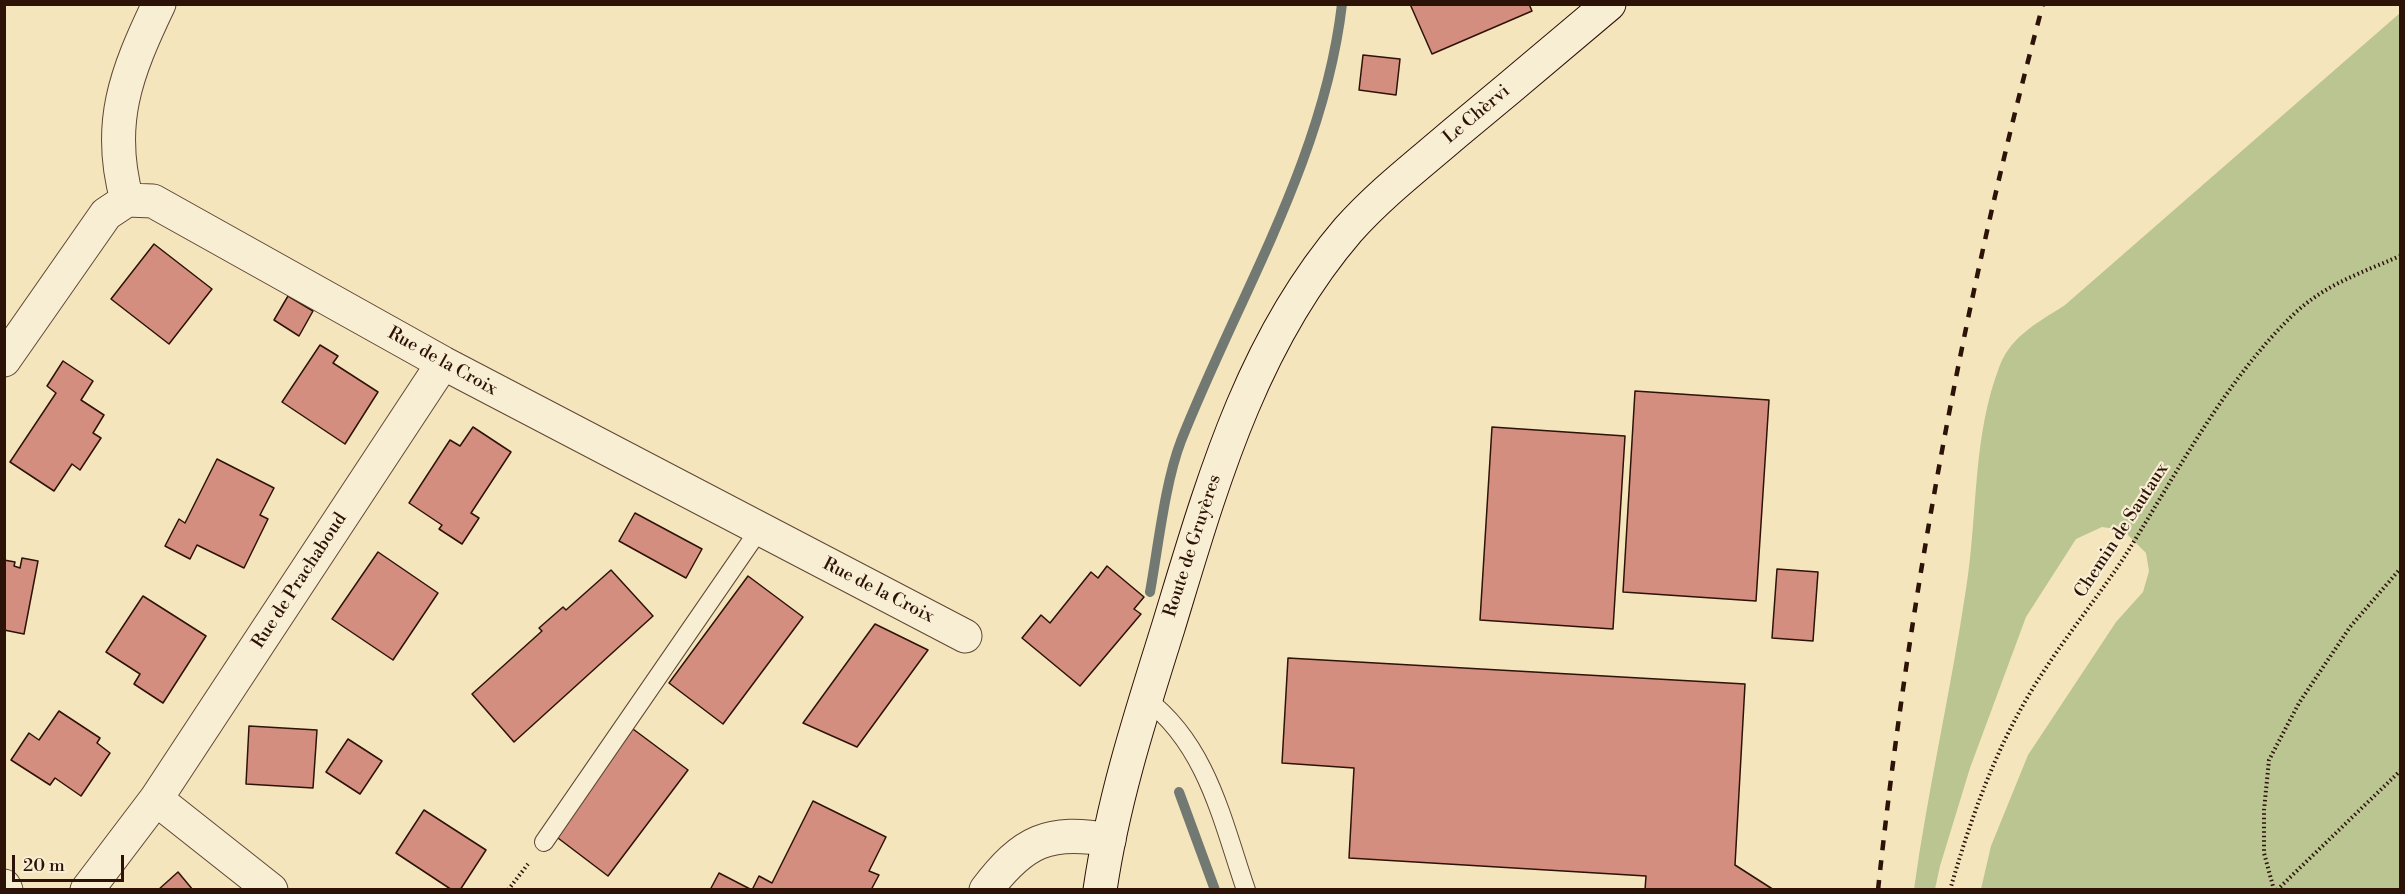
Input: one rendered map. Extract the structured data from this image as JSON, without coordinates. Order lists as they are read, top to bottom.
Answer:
{
  "streets": {
    "street": [
      "Le Chèrvi",
      "Rue de la Croix",
      "Route de Gruyères",
      "Rue de Prachaboud"
    ],
    "path": ["Chemin de Sautaux"]
  },
  "crossings": [
    ["Le Chèrvi", "Route de Gruyères"],
    ["Rue de la Croix", "Rue de Prachaboud"]
  ],
  "scale_bar": "20 m"
}
